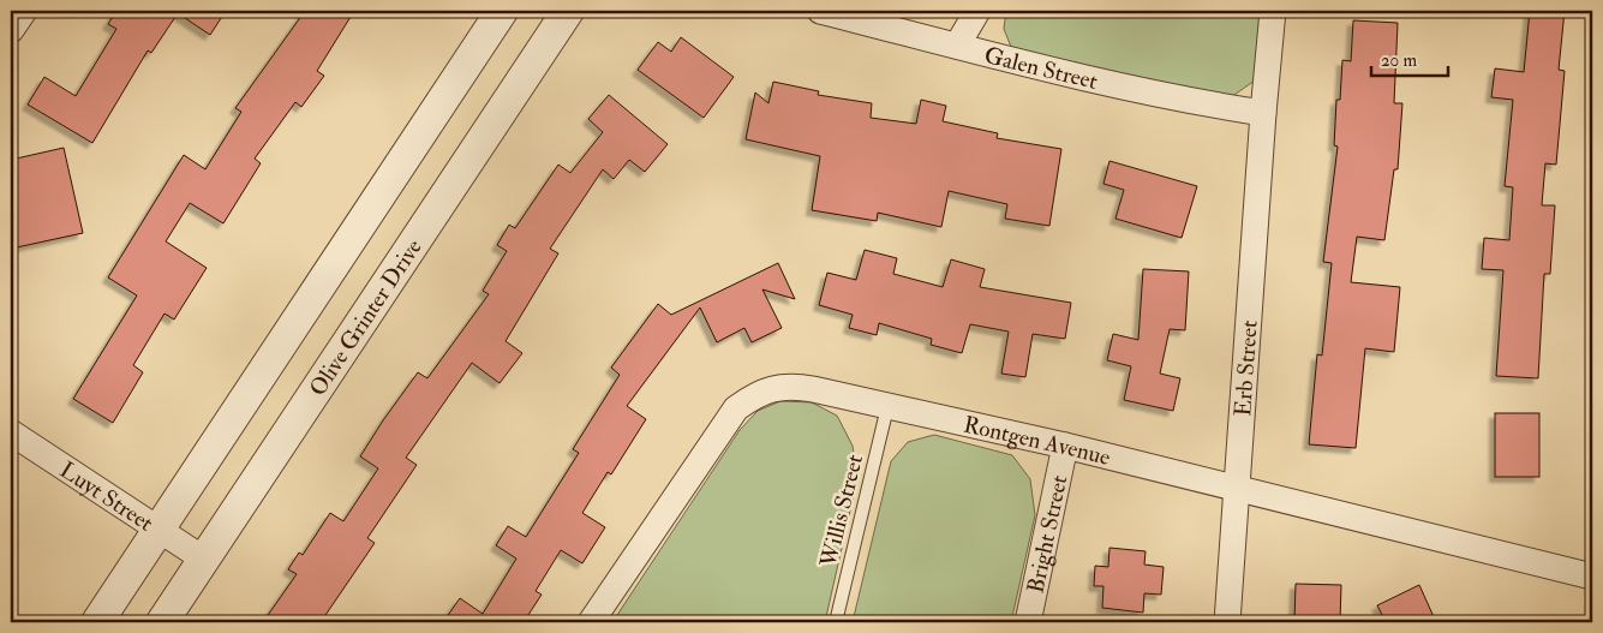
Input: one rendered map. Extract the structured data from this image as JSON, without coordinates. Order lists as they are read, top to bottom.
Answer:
{
  "streets": {
    "street": [
      "Galen Street",
      "Olive Grinter Drive",
      "Erb Street",
      "Rontgen Avenue",
      "Luyt Street",
      "Bright Street"
    ],
    "lane": ["Willis Street"]
  },
  "crossings": [
    ["Galen Street", "Erb Street"],
    ["Olive Grinter Drive", "Luyt Street"],
    ["Erb Street", "Rontgen Avenue"],
    ["Rontgen Avenue", "Willis Street"],
    ["Rontgen Avenue", "Bright Street"]
  ],
  "scale_bar": "20 m"
}
